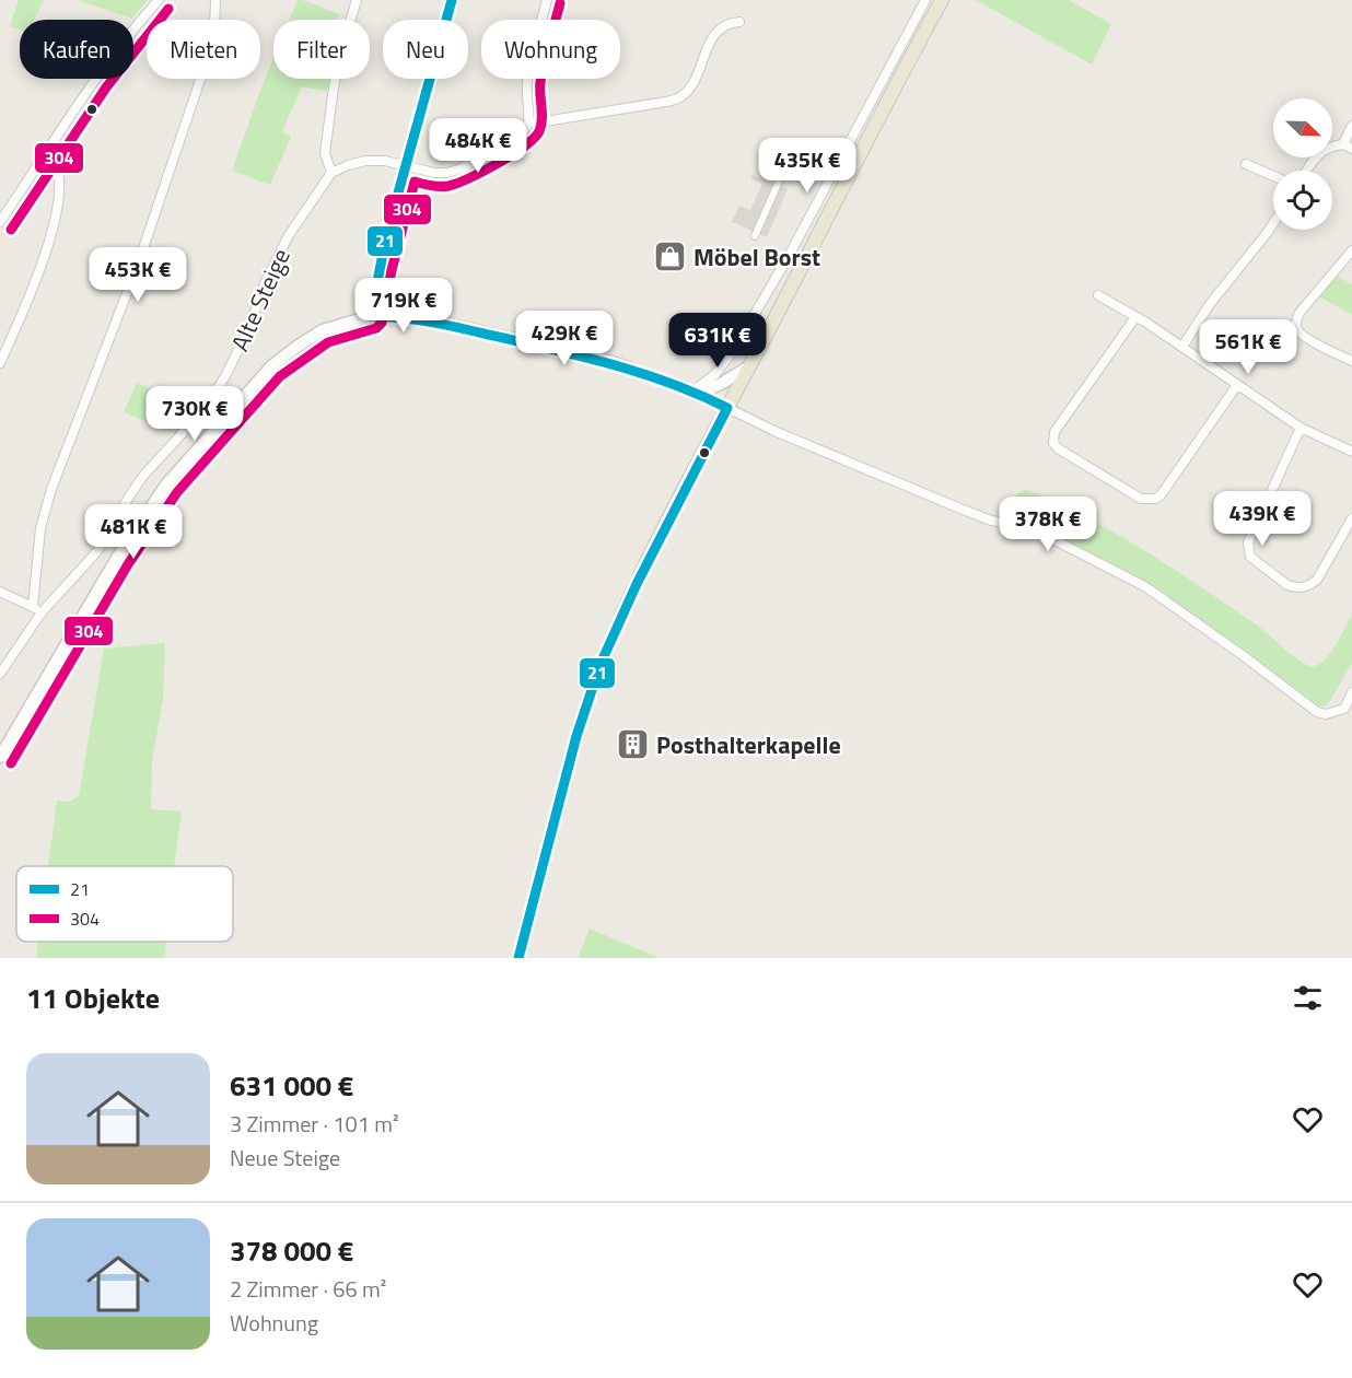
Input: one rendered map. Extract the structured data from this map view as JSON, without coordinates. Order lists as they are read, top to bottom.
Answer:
{
  "streets": {
    "street": ["Alte Steige"]
  },
  "places": {
    "shop": ["Möbel Borst"],
    "building": ["Posthalterkapelle"]
  },
  "lines": ["transit line 21", "transit line 304"],
  "legend": ["21", "304"],
  "north": "bottom right",
  "page": {
    "chip": [
      "Kaufen",
      "Mieten",
      "Filter",
      "Neu",
      "Wohnung"
    ],
    "price": [
      "484K €",
      "435K €",
      "453K €",
      "719K €",
      "429K €",
      "631K €",
      "561K €",
      "730K €",
      "439K €",
      "378K €",
      "481K €"
    ],
    "heading": "11 Objekte",
    "list": [
      {
        "name": "631 000 €",
        "note": "3 Zimmer · 101 m² · Neue Steige"
      },
      {
        "name": "378 000 €",
        "note": "2 Zimmer · 66 m² · Wohnung"
      }
    ]
  }
}
